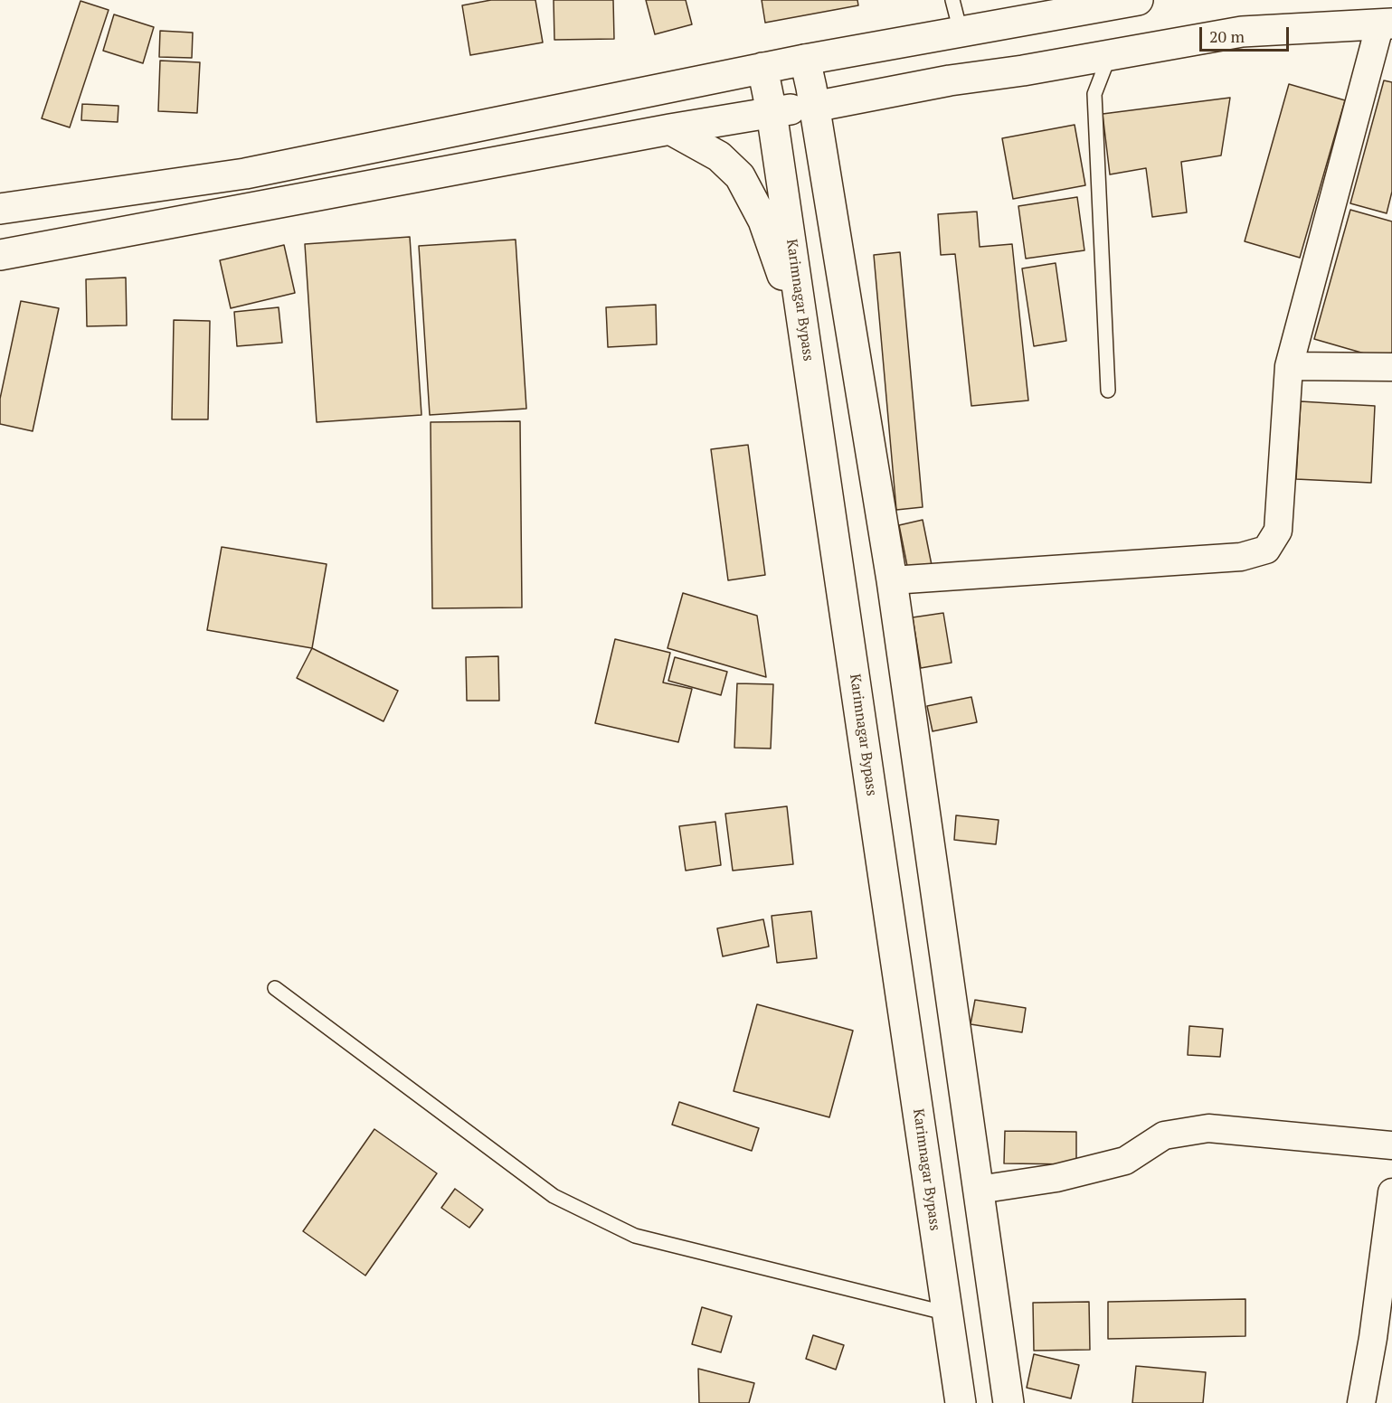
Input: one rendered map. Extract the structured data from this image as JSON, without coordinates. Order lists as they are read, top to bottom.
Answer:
{
  "streets": {
    "main road": ["Karimnagar Bypass"]
  },
  "scale_bar": "20 m"
}
